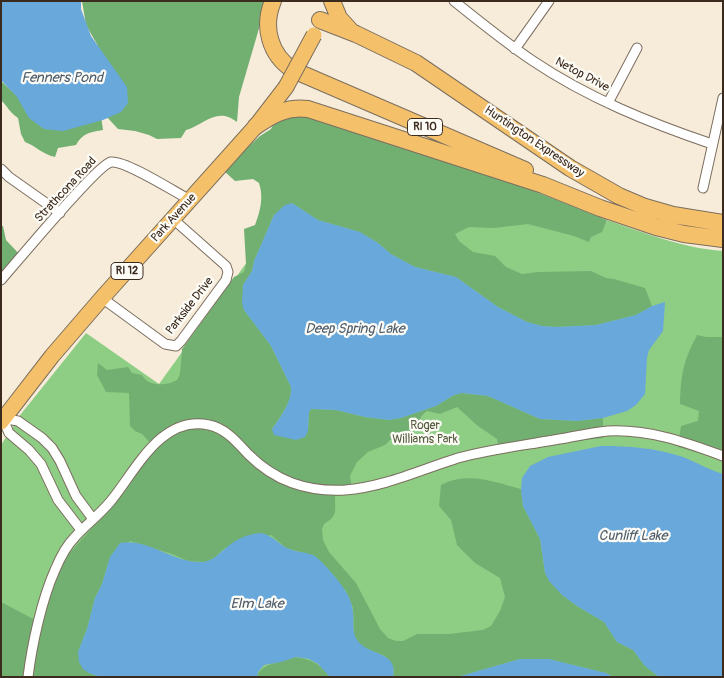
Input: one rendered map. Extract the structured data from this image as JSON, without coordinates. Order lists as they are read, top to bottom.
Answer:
{
  "streets": {
    "highway": ["RI 10", "Huntington Expressway"],
    "main road": ["Park Avenue", "RI 12"],
    "street": ["Netop Drive", "Strathcona Road", "Parkside Drive"]
  },
  "crossings": [
    ["Strathcona Road", "Park Avenue"],
    ["Park Avenue", "Parkside Drive"]
  ],
  "water": [
    "Fenners Pond",
    "Deep Spring Lake",
    "Cunliff Lake",
    "Elm Lake"
  ],
  "parks": ["Roger Williams Park"]
}
